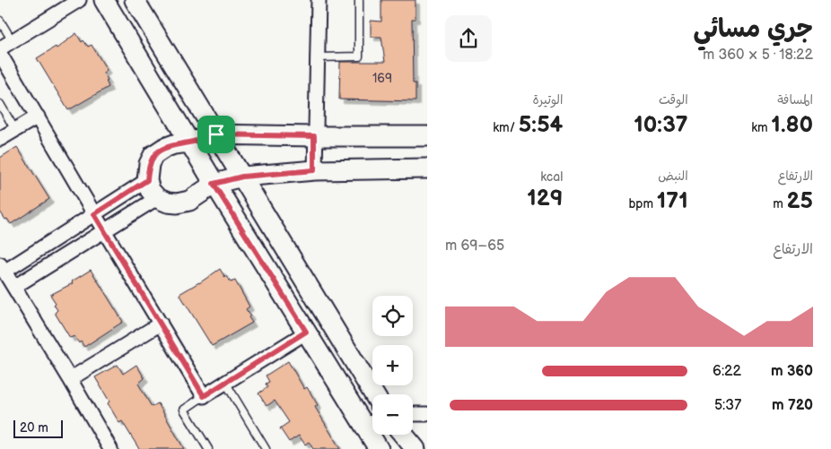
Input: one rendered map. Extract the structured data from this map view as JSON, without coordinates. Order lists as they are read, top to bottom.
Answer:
{
  "house_numbers": ["169"],
  "scale_bar": "20 m",
  "page": {
    "heading": ["جري مسائي", "18:22 · 5 × 360 m"],
    "stats": [
      ["المسافة", "1.80 km"],
      ["الوقت", "10:37"],
      ["الوتيرة", "5:54 /km"],
      ["الارتفاع", "25 m"],
      ["النبض", "171 bpm"],
      ["kcal", "129"]
    ],
    "chart": ["الارتفاع", "65–69 m"],
    "map_buttons": ["+", "−"],
    "list": [
      {
        "name": "360 m",
        "note": "6:22"
      },
      {
        "name": "720 m",
        "note": "5:37"
      }
    ],
    "scale": "20 m"
  }
}
